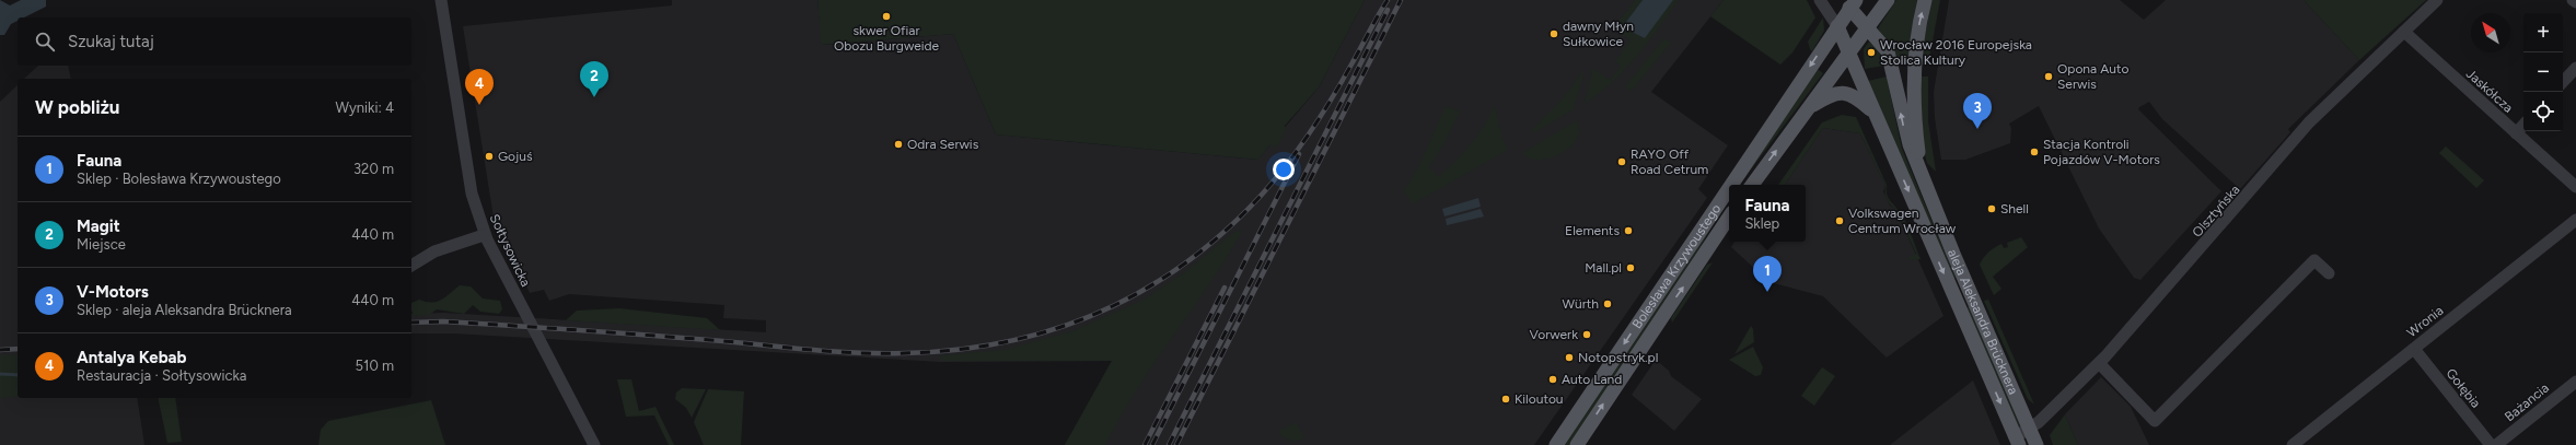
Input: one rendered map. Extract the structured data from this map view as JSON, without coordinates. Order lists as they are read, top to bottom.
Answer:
{
  "streets": {
    "main road": ["Bolesława Krzywoustego", "aleja Aleksandra Brücknera"],
    "street": [
      "Jaskółcza",
      "Olsztyńska",
      "Sołtysowicka",
      "Wronia",
      "Gołębia",
      "Bażancia"
    ]
  },
  "crossings": [
    ["Jaskółcza", "Olsztyńska"],
    ["Olsztyńska", "aleja Aleksandra Brücknera"],
    ["Bolesława Krzywoustego", "aleja Aleksandra Brücknera"],
    ["Wronia", "Gołębia"]
  ],
  "places": [
    "skwer Ofiar Obozu Burgweide",
    "dawny Młyn Sułkowice",
    "Wrocław 2016 Europejska Stolica Kultury",
    "Opona Auto Serwis",
    "Odra Serwis",
    "Stacja Kontroli Pojazdów V-Motors",
    "Gojuś",
    "RAYO Off Road Cetrum",
    "Shell",
    "Volkswagen Centrum Wrocław",
    "Elements",
    "Mall.pl",
    "Würth",
    "Vorwerk",
    "Notopstryk.pl",
    "Auto Land",
    "Kiloutou"
  ],
  "north": "top left",
  "page": {
    "map_buttons": ["+", "−"],
    "search": "Szukaj tutaj",
    "pins": [
      "2",
      "4",
      "3",
      "1"
    ],
    "heading": ["W pobliżu", "Wyniki: 4"],
    "list": [
      {
        "mark": "1",
        "name": "Fauna",
        "note": "Sklep · Bolesława Krzywoustego",
        "value": "320 m"
      },
      {
        "mark": "2",
        "name": "Magit",
        "note": "Miejsce",
        "value": "440 m"
      },
      {
        "mark": "3",
        "name": "V-Motors",
        "note": "Sklep · aleja Aleksandra Brücknera",
        "value": "440 m"
      },
      {
        "mark": "4",
        "name": "Antalya Kebab",
        "note": "Restauracja · Sołtysowicka",
        "value": "510 m"
      }
    ],
    "popup": ["Fauna", "Sklep"]
  }
}
